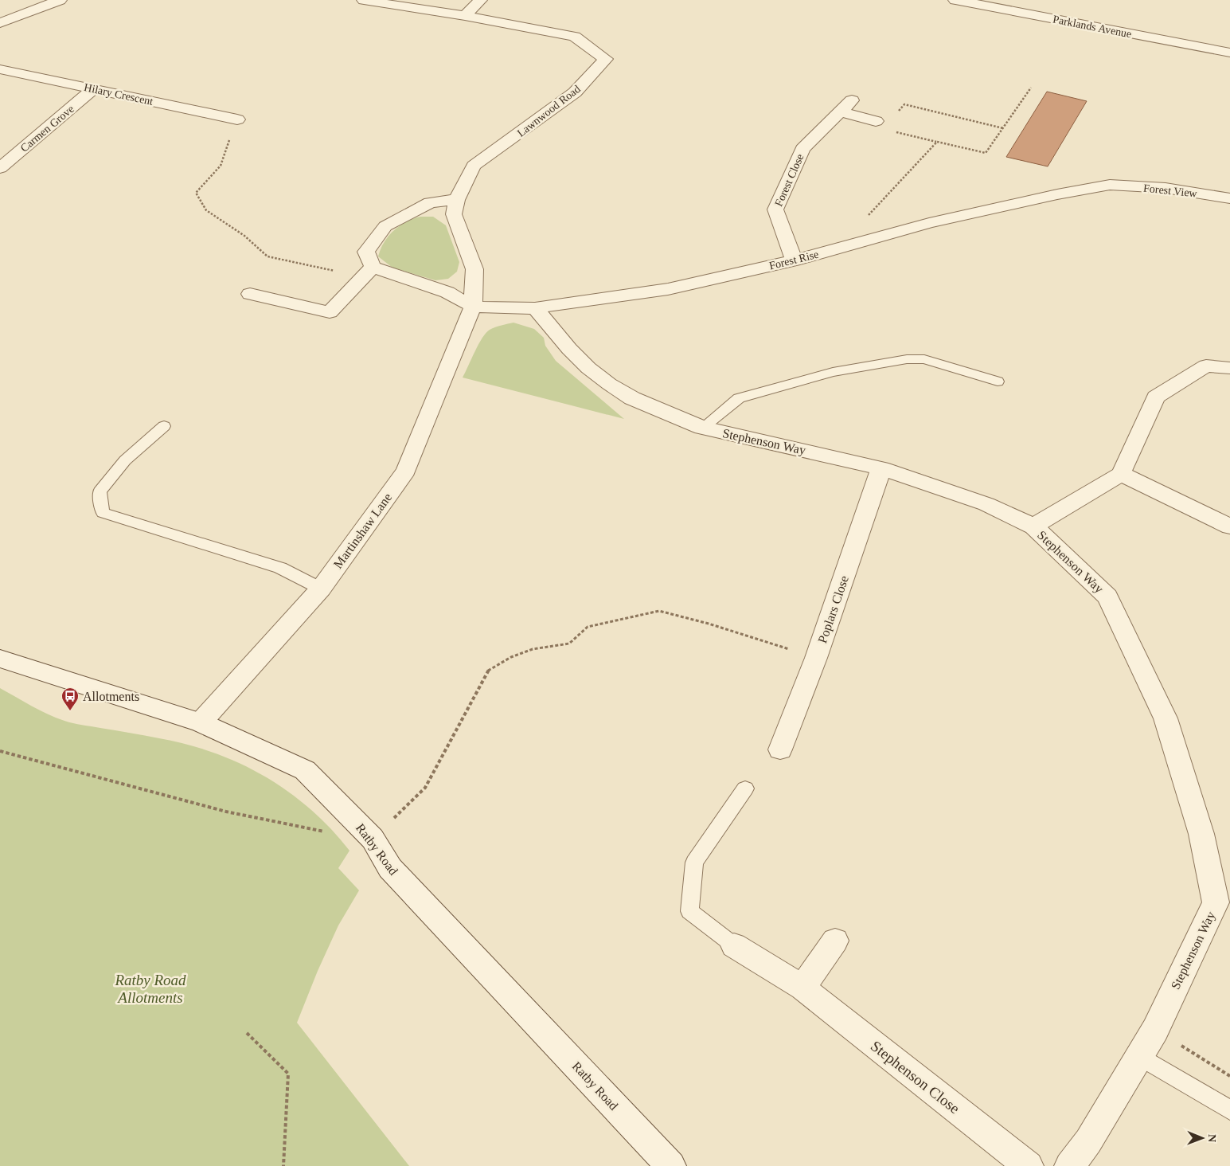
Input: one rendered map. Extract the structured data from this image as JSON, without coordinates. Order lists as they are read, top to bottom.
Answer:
{
  "streets": {
    "street": [
      "Parklands Avenue",
      "Hilary Crescent",
      "Lawnwood Road",
      "Carmen Grove",
      "Forest Close",
      "Forest View",
      "Forest Rise",
      "Stephenson Way",
      "Martinshaw Lane",
      "Poplars Close",
      "Ratby Road",
      "Stephenson Close"
    ]
  },
  "crossings": [
    ["Hilary Crescent", "Carmen Grove"],
    ["Lawnwood Road", "Forest Rise"],
    ["Lawnwood Road", "Martinshaw Lane"],
    ["Forest Close", "Forest Rise"],
    ["Forest View", "Forest Rise"],
    ["Forest Rise", "Stephenson Way"],
    ["Forest Rise", "Martinshaw Lane"],
    ["Stephenson Way", "Poplars Close"],
    ["Martinshaw Lane", "Ratby Road"]
  ],
  "parks": ["Ratby Road Allotments"],
  "places": {
    "bus stop": ["Allotments"]
  },
  "north": "right"
}
